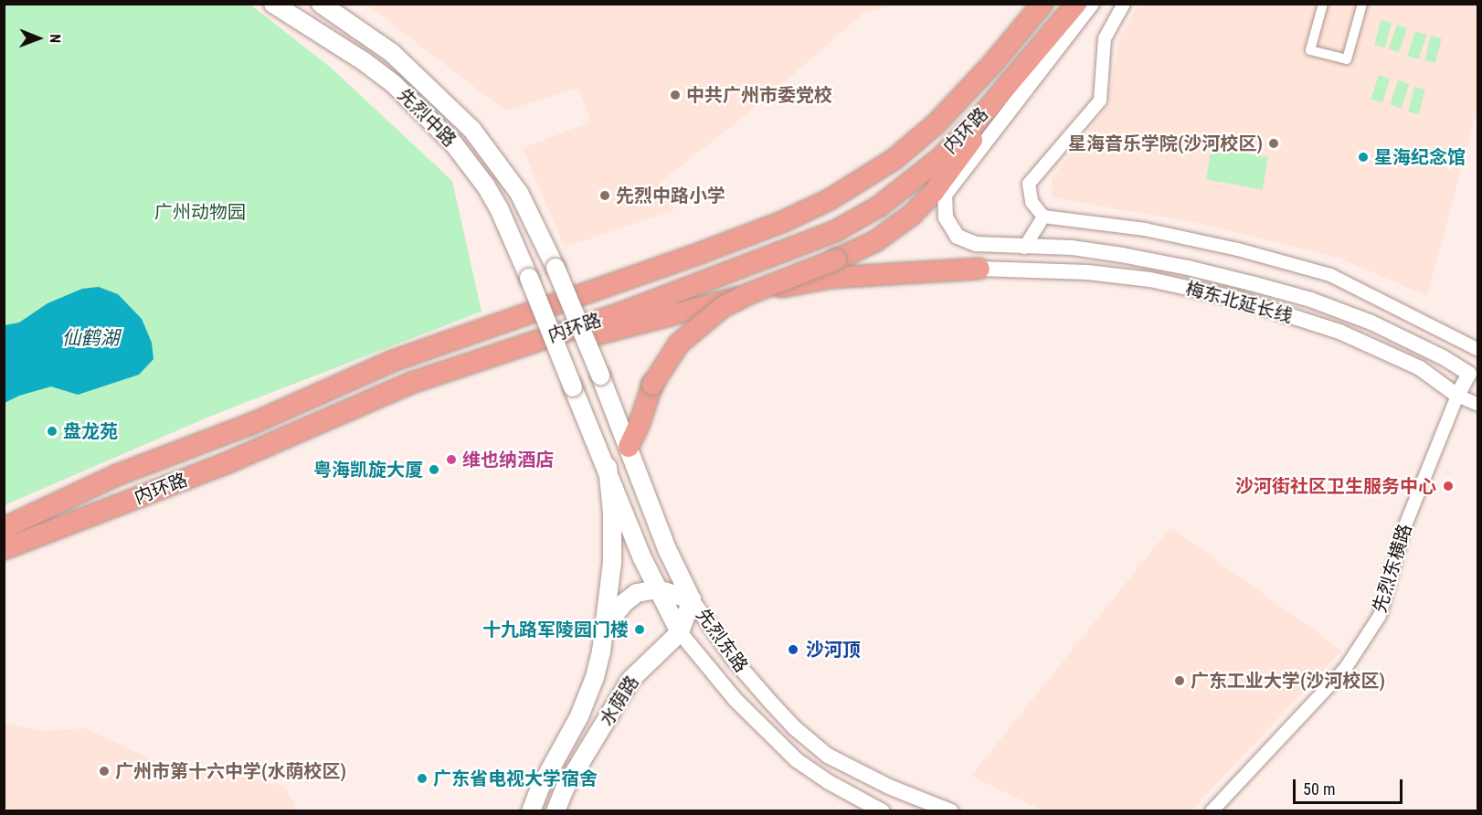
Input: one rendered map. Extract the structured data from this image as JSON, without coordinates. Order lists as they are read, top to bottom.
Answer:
{
  "streets": {
    "highway": ["内环路"],
    "main road": ["先烈中路", "先烈东路", "水荫路"],
    "street": ["梅东北延长线", "先烈东横路"]
  },
  "crossings": [
    ["先烈中路", "先烈东路"],
    ["梅东北延长线", "先烈东横路"],
    ["先烈东路", "水荫路"]
  ],
  "water": ["仙鹤湖"],
  "parks": ["广州动物园"],
  "places": [
    "中共广州市委党校",
    "星海音乐学院(沙河校区)",
    "星海纪念馆",
    "先烈中路小学",
    "盘龙苑",
    "维也纳酒店",
    "粤海凯旋大厦",
    "沙河街社区卫生服务中心",
    "十九路军陵园门楼",
    "沙河顶",
    "广东工业大学(沙河校区)",
    "广州市第十六中学(水荫校区)",
    "广东省电视大学宿舍"
  ],
  "scale_bar": "50 m",
  "north": "right"
}
